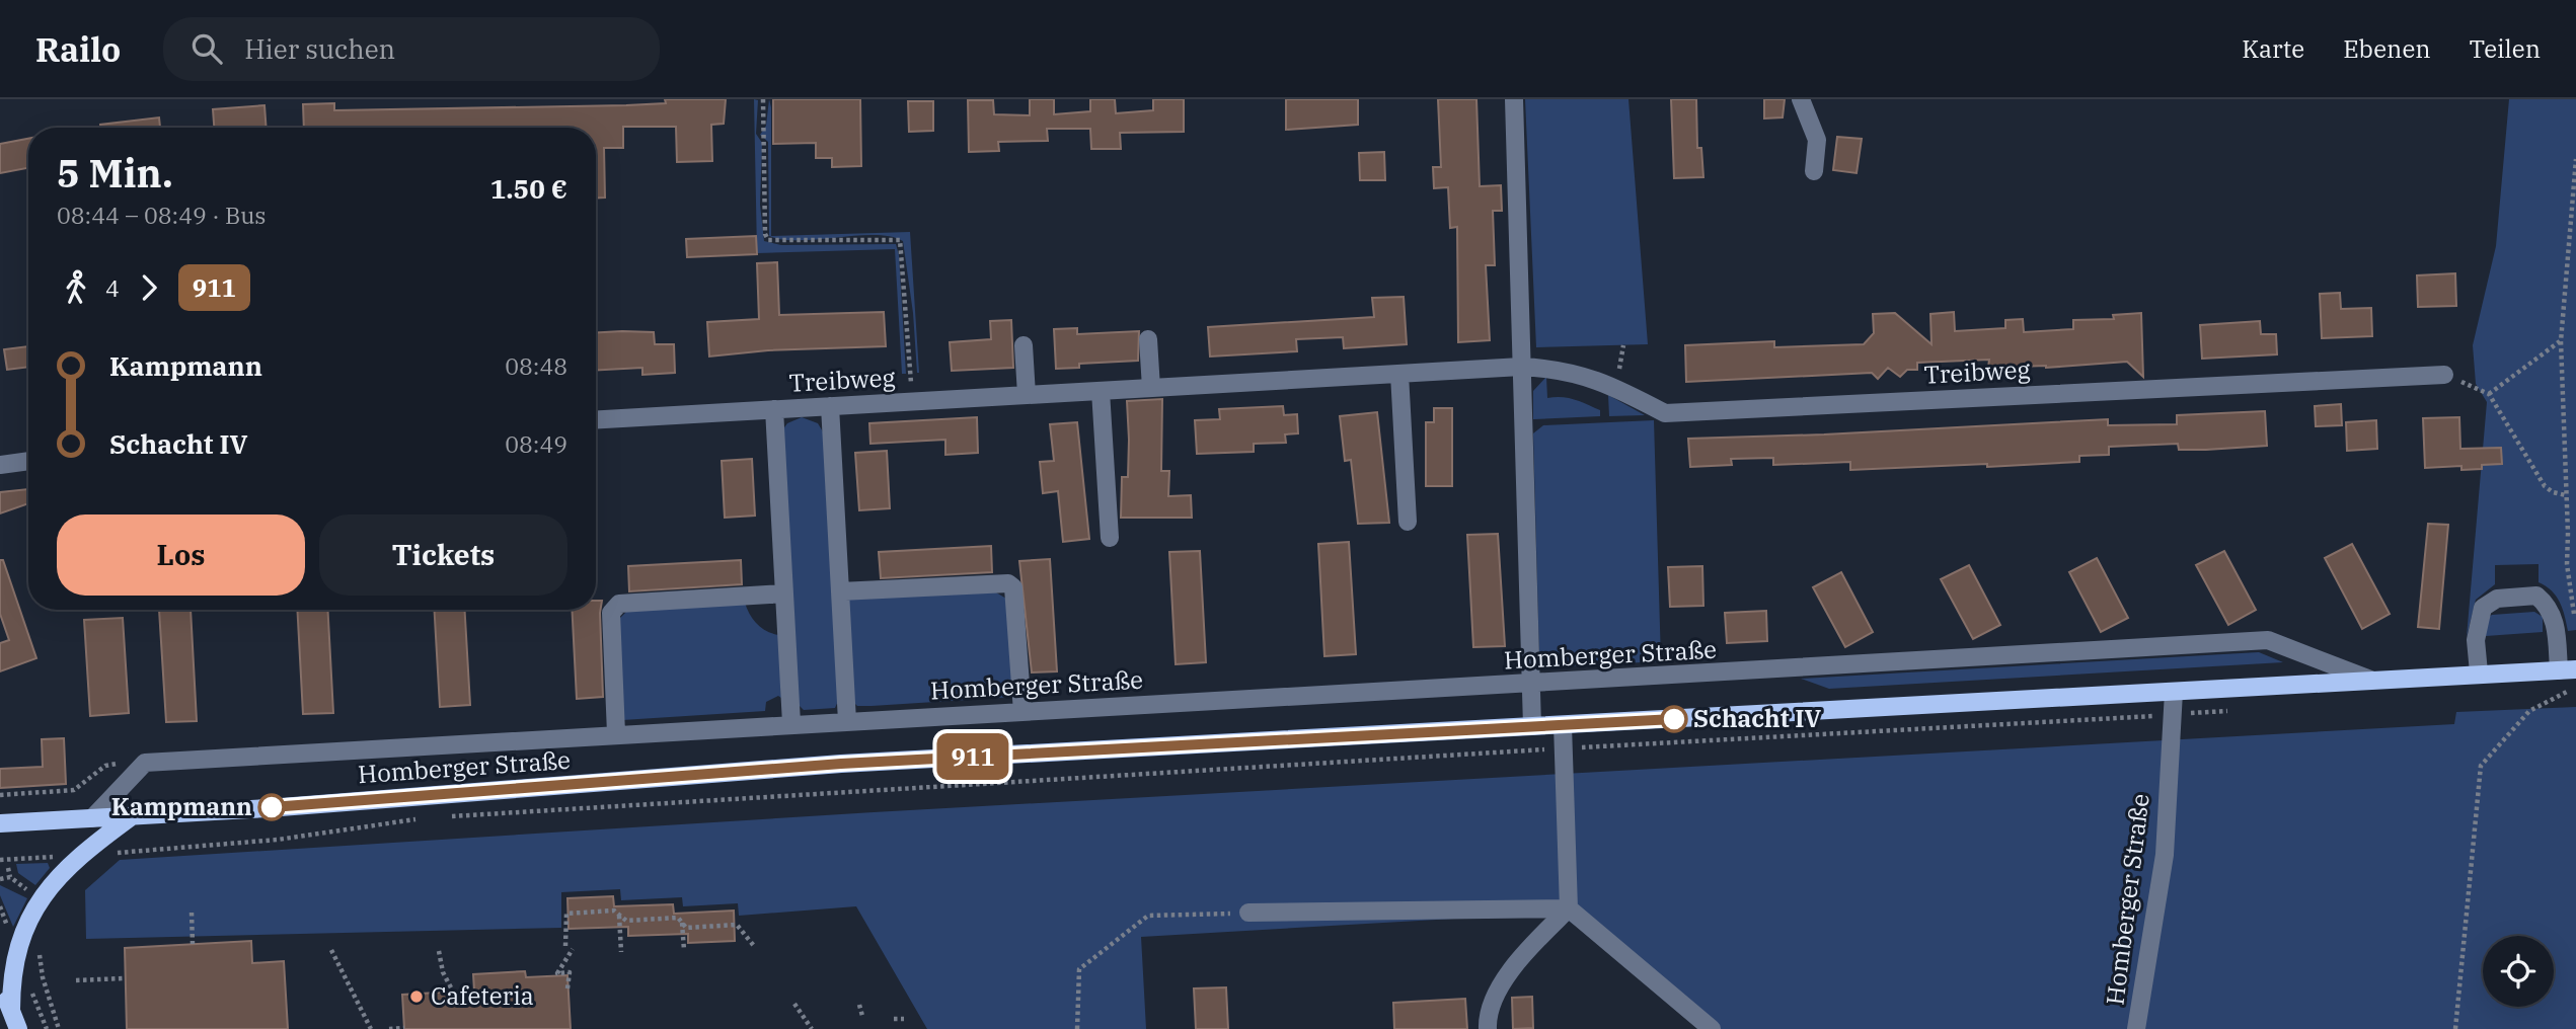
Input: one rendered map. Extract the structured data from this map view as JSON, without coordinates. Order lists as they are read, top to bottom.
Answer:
{
  "streets": {
    "main road": ["Homberger Straße"],
    "street": ["Treibweg"]
  },
  "places": ["Schacht IV", "Kampmann", "Cafeteria"],
  "lines": ["bus line 911"],
  "page": {
    "header": "Railo",
    "search": "Hier suchen",
    "nav": ["Karte", "Ebenen", "Teilen"],
    "on_map": "911",
    "heading": ["5 Min.", "08:44 – 08:49 · Bus", "1.50 €"],
    "legs": ["4", "911"],
    "list": [
      {
        "name": "Kampmann",
        "value": "08:48"
      },
      {
        "name": "Schacht IV",
        "value": "08:49"
      }
    ],
    "buttons": ["Los", "Tickets"]
  }
}
